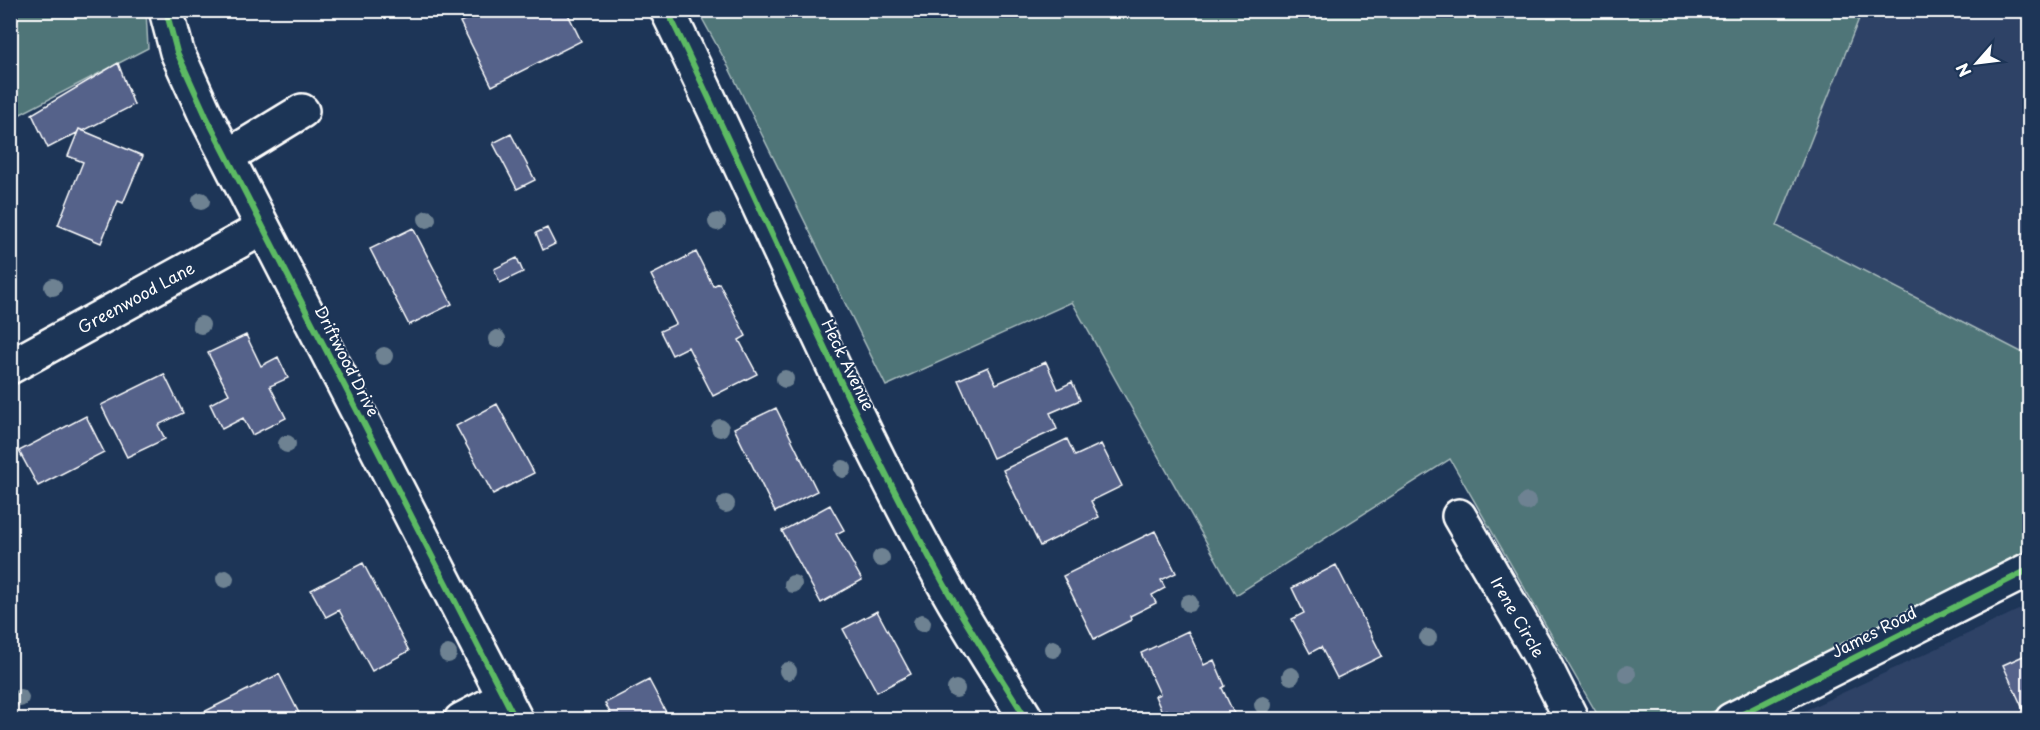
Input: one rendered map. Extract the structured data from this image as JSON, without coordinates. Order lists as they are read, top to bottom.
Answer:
{
  "streets": {
    "street": [
      "Greenwood Lane",
      "Driftwood Drive",
      "Heck Avenue",
      "Irene Circle",
      "James Road"
    ]
  },
  "crossings": [
    ["Greenwood Lane", "Driftwood Drive"]
  ],
  "north": "bottom left"
}
